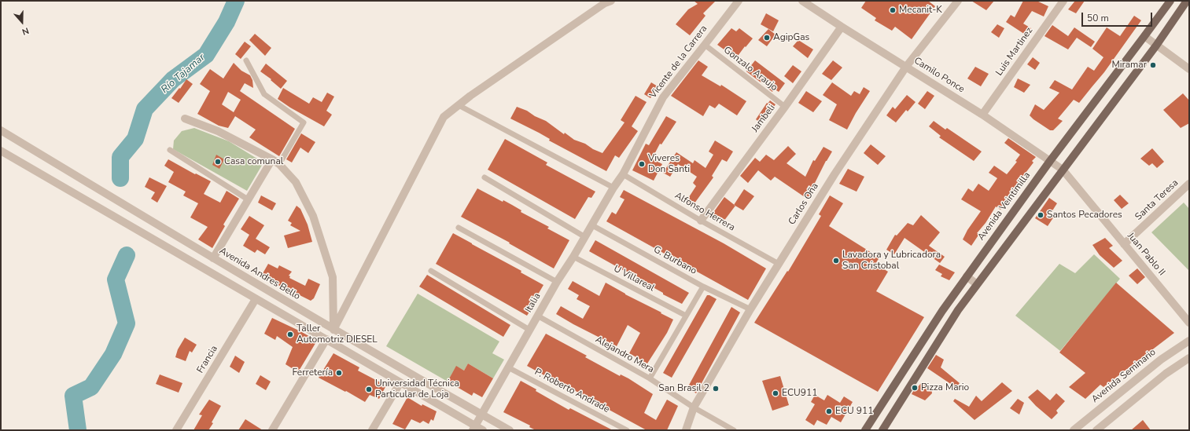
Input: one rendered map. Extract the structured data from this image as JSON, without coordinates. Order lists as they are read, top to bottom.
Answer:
{
  "streets": {
    "main road": ["Avenida Veintimilla"],
    "street": [
      "Luis Martinez",
      "Vicente de la Carrera",
      "Camilo Ponce",
      "Jambeli",
      "Santa Teresa",
      "Carlos Oña",
      "Juan Pablo II",
      "Avenida Andres Bello",
      "Italia",
      "Francia",
      "Avenida Seminario"
    ],
    "lane": [
      "Gonzalo Araujo",
      "Alfonso Herrera",
      "G. Burbano",
      "U Villareal",
      "Alejandro Mera",
      "P. Roberto Andrade"
    ]
  },
  "crossings": [
    ["Luis Martinez", "Camilo Ponce"],
    ["Vicente de la Carrera", "Gonzalo Araujo"],
    ["Vicente de la Carrera", "Alfonso Herrera"],
    ["Vicente de la Carrera", "Italia"],
    ["Gonzalo Araujo", "Jambeli"],
    ["Camilo Ponce", "Jambeli"],
    ["Camilo Ponce", "Carlos Oña"],
    ["Camilo Ponce", "Avenida Veintimilla"],
    ["Camilo Ponce", "Juan Pablo II"],
    ["Jambeli", "Alfonso Herrera"],
    ["Santa Teresa", "Juan Pablo II"],
    ["Carlos Oña", "Alfonso Herrera"],
    ["Carlos Oña", "G. Burbano"],
    ["Carlos Oña", "Alejandro Mera"],
    ["G. Burbano", "Italia"],
    ["Avenida Andres Bello", "Italia"],
    ["U Villareal", "Italia"],
    ["Italia", "Alejandro Mera"],
    ["Italia", "P. Roberto Andrade"]
  ],
  "water": ["Río Tajamar"],
  "places": [
    "Mecanit-K",
    "AgipGas",
    "Miramar",
    "Casa comunal",
    "Viveres Don Santi",
    "Santos Pecadores",
    "Lavadora y Lubricadora San Cristobal",
    "Taller Automotriz DIESEL",
    "Ferretería",
    "Pizza Mario",
    "San Brasil 2",
    "Universidad Técnica Particular de Loja",
    "ECU911",
    "ECU 911"
  ],
  "scale_bar": "50 m",
  "north": "bottom"
}
